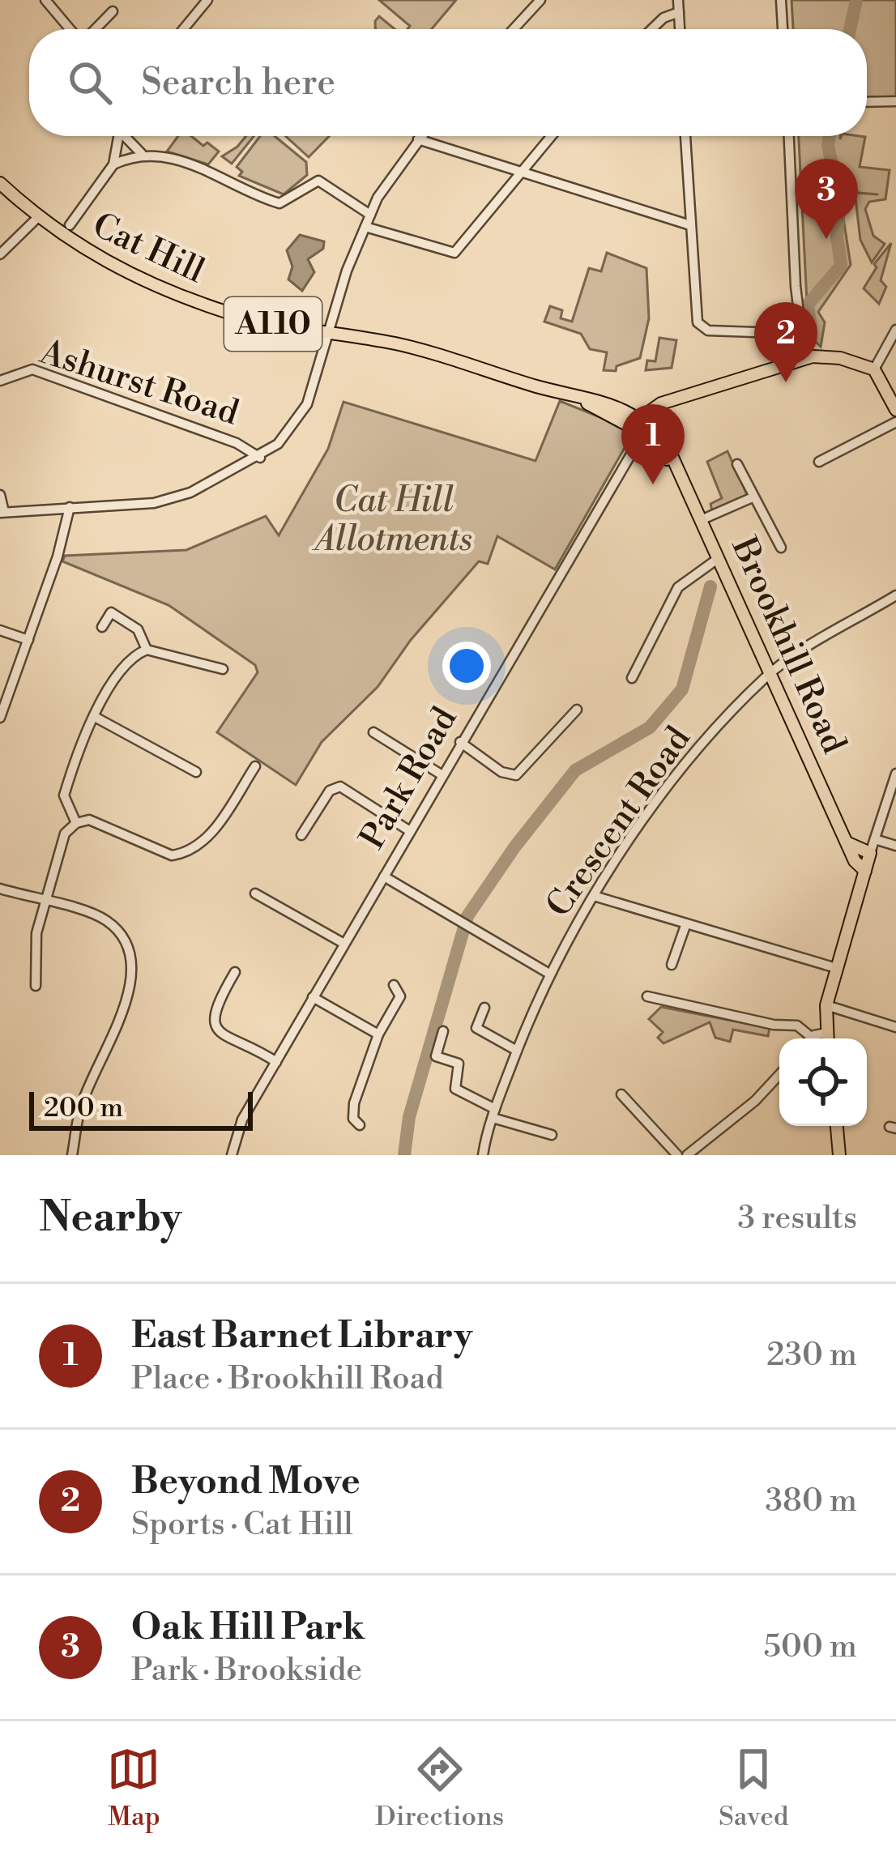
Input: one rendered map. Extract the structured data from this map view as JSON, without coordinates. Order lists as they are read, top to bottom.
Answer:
{
  "streets": {
    "main road": ["Cat Hill", "A110", "Brookhill Road"],
    "street": ["Ashurst Road", "Park Road", "Crescent Road"]
  },
  "crossings": [
    ["Cat Hill", "Brookhill Road"],
    ["Cat Hill", "Park Road"],
    ["Brookhill Road", "Park Road"],
    ["Brookhill Road", "Crescent Road"]
  ],
  "parks": ["Cat Hill Allotments"],
  "scale_bar": "200 m",
  "page": {
    "search": "Search here",
    "pins": ["3", "2", "1"],
    "scale": "200 m",
    "heading": ["Nearby", "3 results"],
    "list": [
      {
        "mark": "1",
        "name": "East Barnet Library",
        "note": "Place · Brookhill Road",
        "value": "230 m"
      },
      {
        "mark": "2",
        "name": "Beyond Move",
        "note": "Sports · Cat Hill",
        "value": "380 m"
      },
      {
        "mark": "3",
        "name": "Oak Hill Park",
        "note": "Park · Brookside",
        "value": "500 m"
      }
    ],
    "nav": ["Map", "Directions", "Saved"]
  }
}
